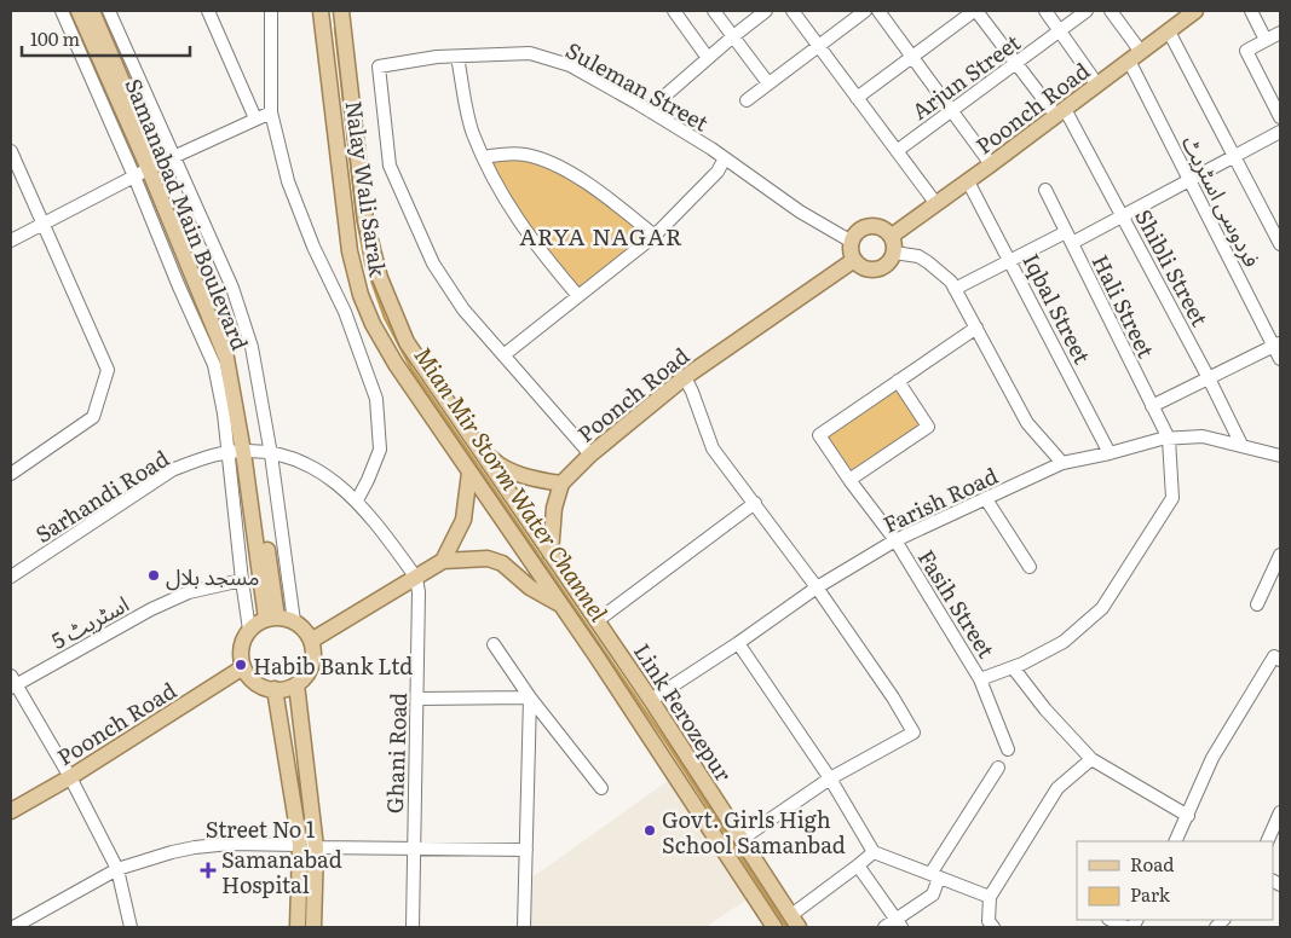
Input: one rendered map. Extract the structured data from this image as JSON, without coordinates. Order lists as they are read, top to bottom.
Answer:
{
  "streets": {
    "main road": [
      "Poonch Road",
      "Nalay Wali Sarak",
      "Samanabad Main Boulevard",
      "Link Ferozepur"
    ],
    "street": [
      "Arjun Street",
      "Suleman Street",
      "فردوسی اسٹریٹ",
      "Shibli Street",
      "Hali Street",
      "Iqbal Street",
      "Sarhandi Road",
      "Farish Road",
      "Fasih Street",
      "اسٹریٹ 5",
      "Ghani Road",
      "Street No 1"
    ]
  },
  "crossings": [
    ["Arjun Street", "Shibli Street"],
    ["Suleman Street", "Poonch Road"],
    ["Poonch Road", "فردوسی اسٹریٹ"],
    ["Poonch Road", "Samanabad Main Boulevard"],
    ["Poonch Road", "Shibli Street"],
    ["Poonch Road", "Iqbal Street"],
    ["Nalay Wali Sarak", "Link Ferozepur"],
    ["Samanabad Main Boulevard", "Sarhandi Road"],
    ["Shibli Street", "Farish Road"],
    ["Hali Street", "Farish Road"],
    ["Iqbal Street", "Farish Road"],
    ["Farish Road", "Fasih Street"],
    ["Farish Road", "Link Ferozepur"],
    ["Ghani Road", "Street No 1"]
  ],
  "districts": ["ARYA NAGAR"],
  "water": ["Mian Mir Storm Water Channel"],
  "places": {
    "other": ["مسجد بلال", "Habib Bank Ltd", "Govt. Girls High School Samanbad"],
    "health": ["Samanabad Hospital"]
  },
  "legend": ["Road", "Park"],
  "scale_bar": "100 m"
}
